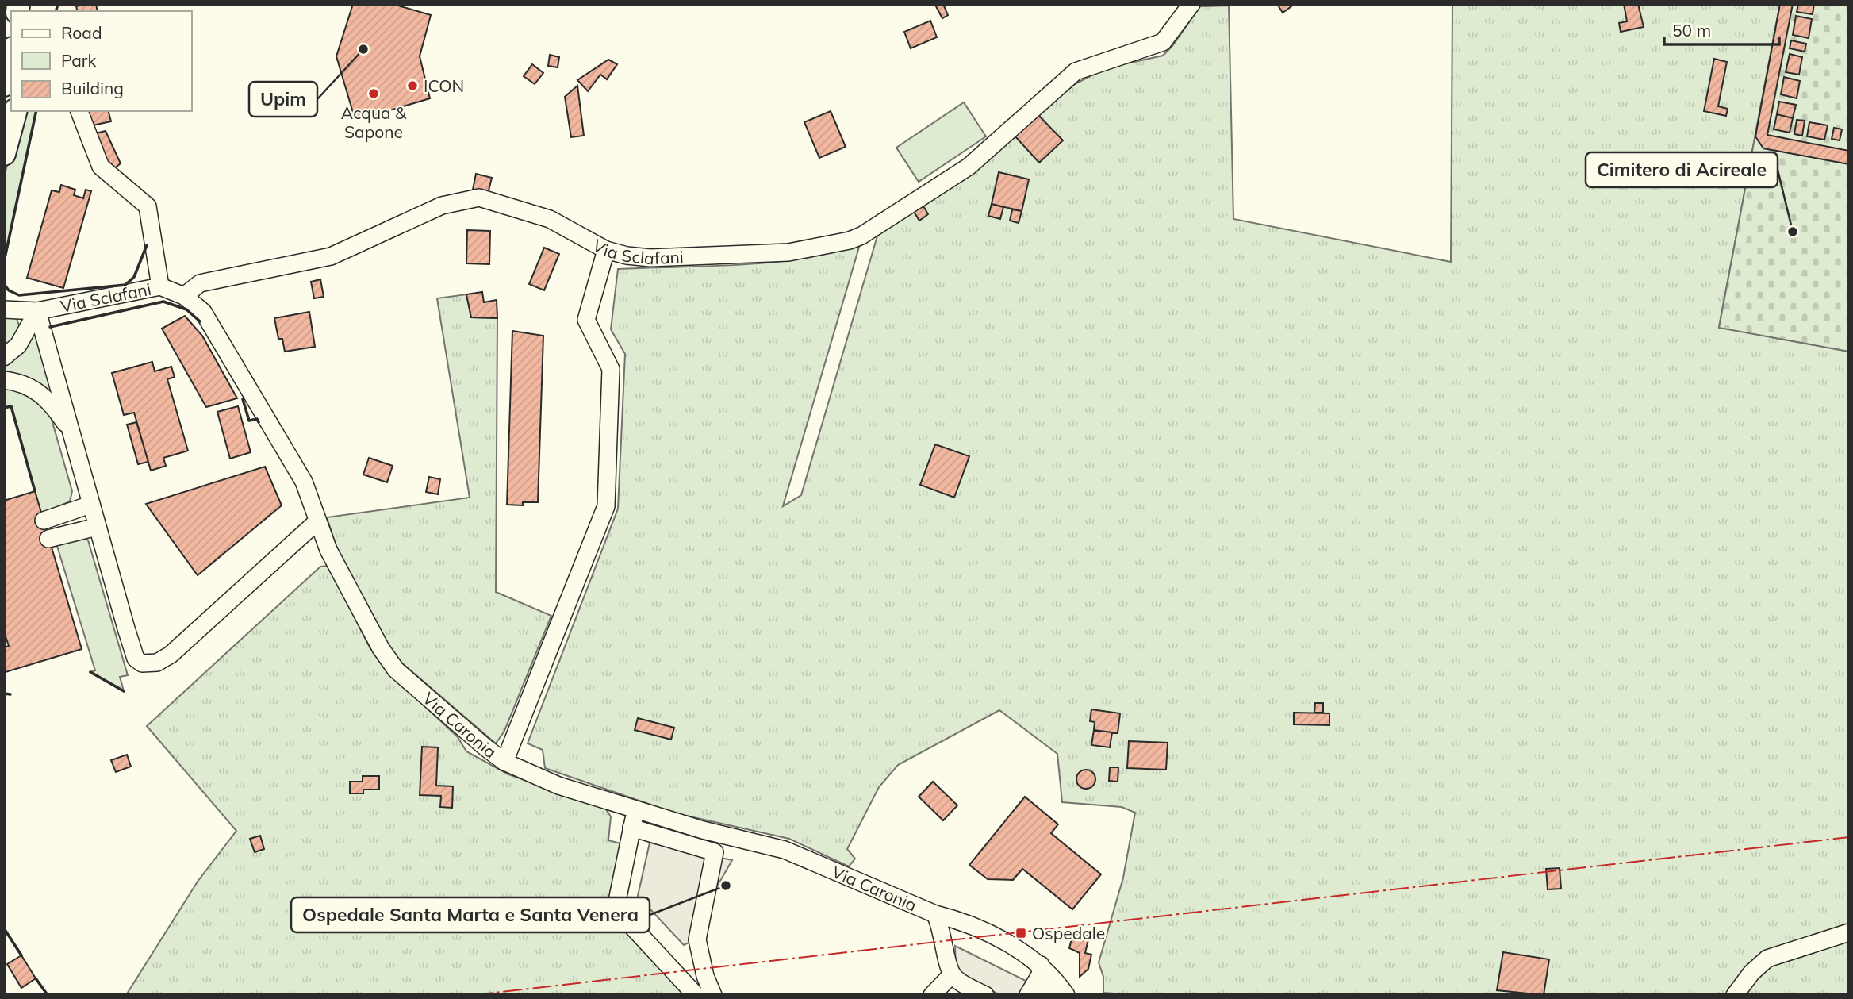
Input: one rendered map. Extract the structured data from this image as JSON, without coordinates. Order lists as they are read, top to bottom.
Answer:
{
  "streets": {
    "street": ["Via Sclafani", "Via Caronia"]
  },
  "crossings": [
    ["Via Sclafani", "Via Caronia"]
  ],
  "places": {
    "other": [
      "Upim",
      "ICON",
      "Acqua & Sapone",
      "Cimitero di Acireale",
      "Ospedale Santa Marta e Santa Venera"
    ],
    "transit": ["Ospedale"]
  },
  "legend": ["Road", "Park", "Building"],
  "scale_bar": "50 m"
}
